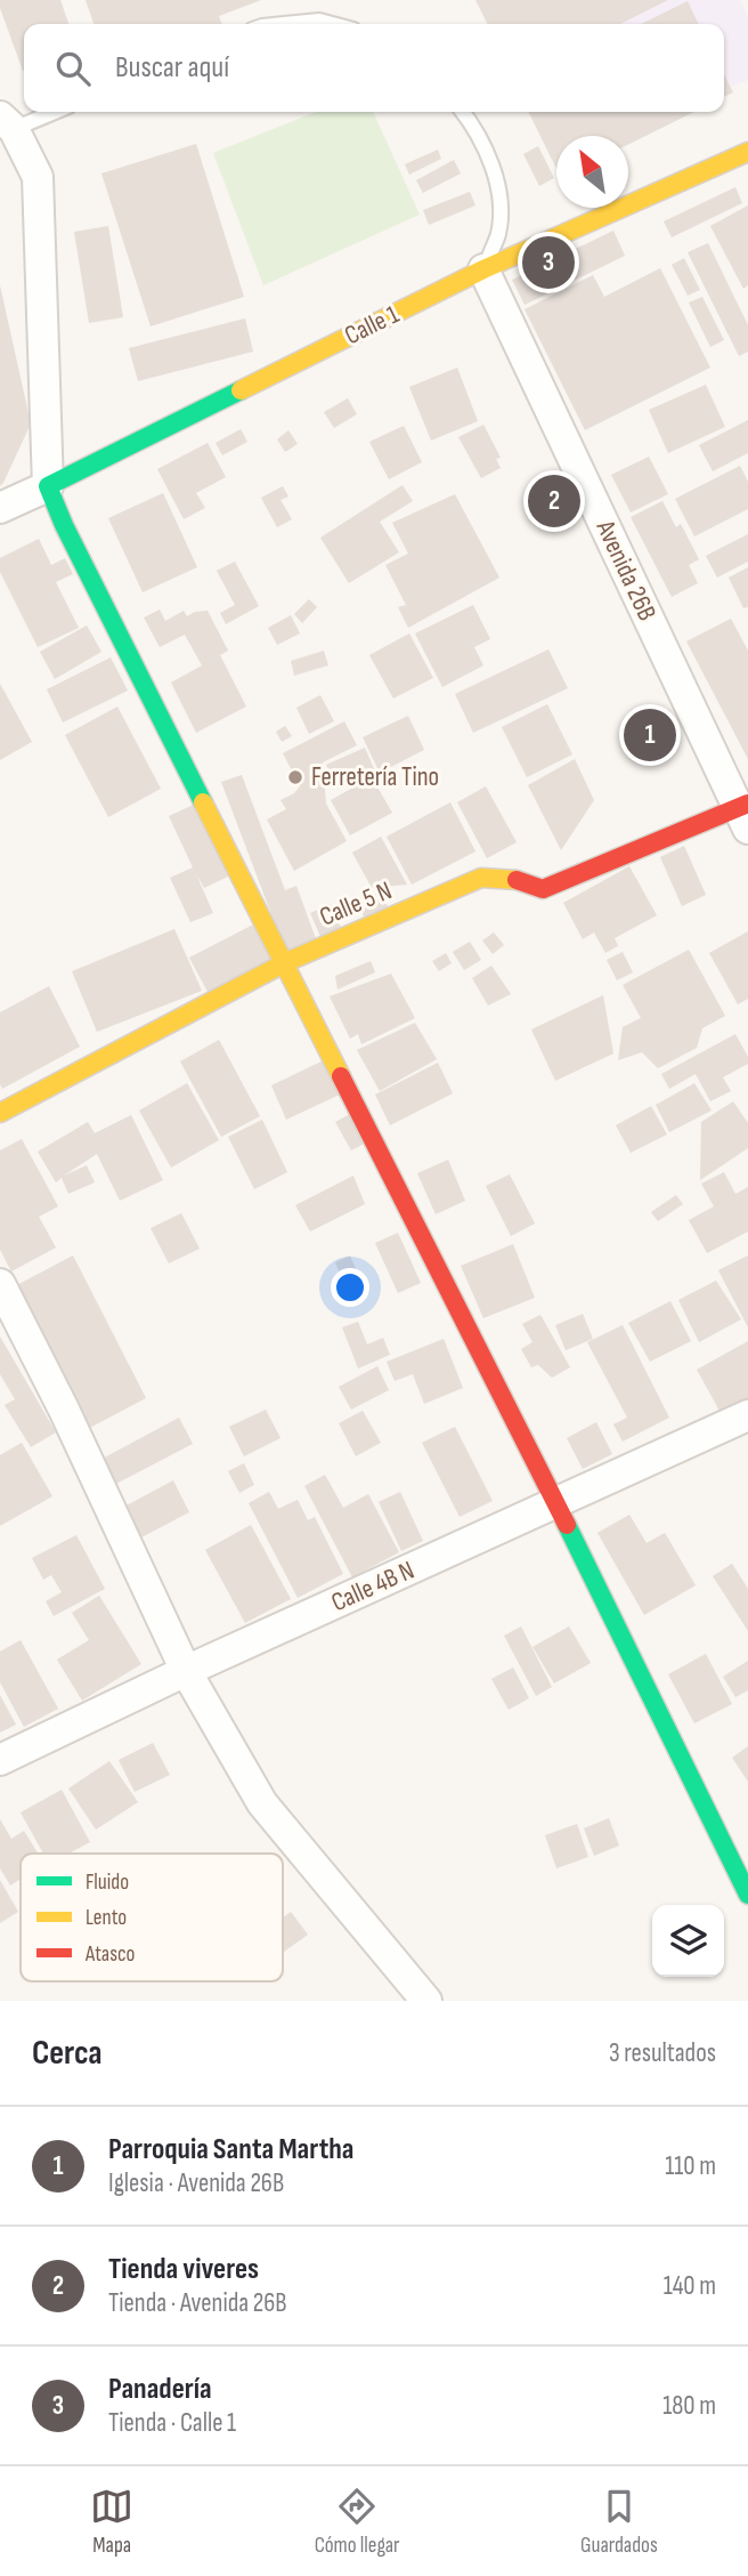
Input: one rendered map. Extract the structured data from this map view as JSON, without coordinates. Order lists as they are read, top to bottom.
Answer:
{
  "streets": {
    "street": [
      "Calle 1",
      "Avenida 26B",
      "Calle 5 N",
      "Calle 4B N"
    ]
  },
  "crossings": [
    ["Calle 1", "Avenida 26B"],
    ["Avenida 26B", "Calle 5 N"]
  ],
  "places": ["Ferretería Tino"],
  "legend": ["Fluido", "Lento", "Atasco"],
  "north": "top left",
  "page": {
    "search": "Buscar aquí",
    "pins": ["3", "2", "1"],
    "heading": ["Cerca", "3 resultados"],
    "list": [
      {
        "mark": "1",
        "name": "Parroquia Santa Martha",
        "note": "Iglesia · Avenida 26B",
        "value": "110 m"
      },
      {
        "mark": "2",
        "name": "Tienda viveres",
        "note": "Tienda · Avenida 26B",
        "value": "140 m"
      },
      {
        "mark": "3",
        "name": "Panadería",
        "note": "Tienda · Calle 1",
        "value": "180 m"
      }
    ],
    "nav": ["Mapa", "Cómo llegar", "Guardados"]
  }
}
